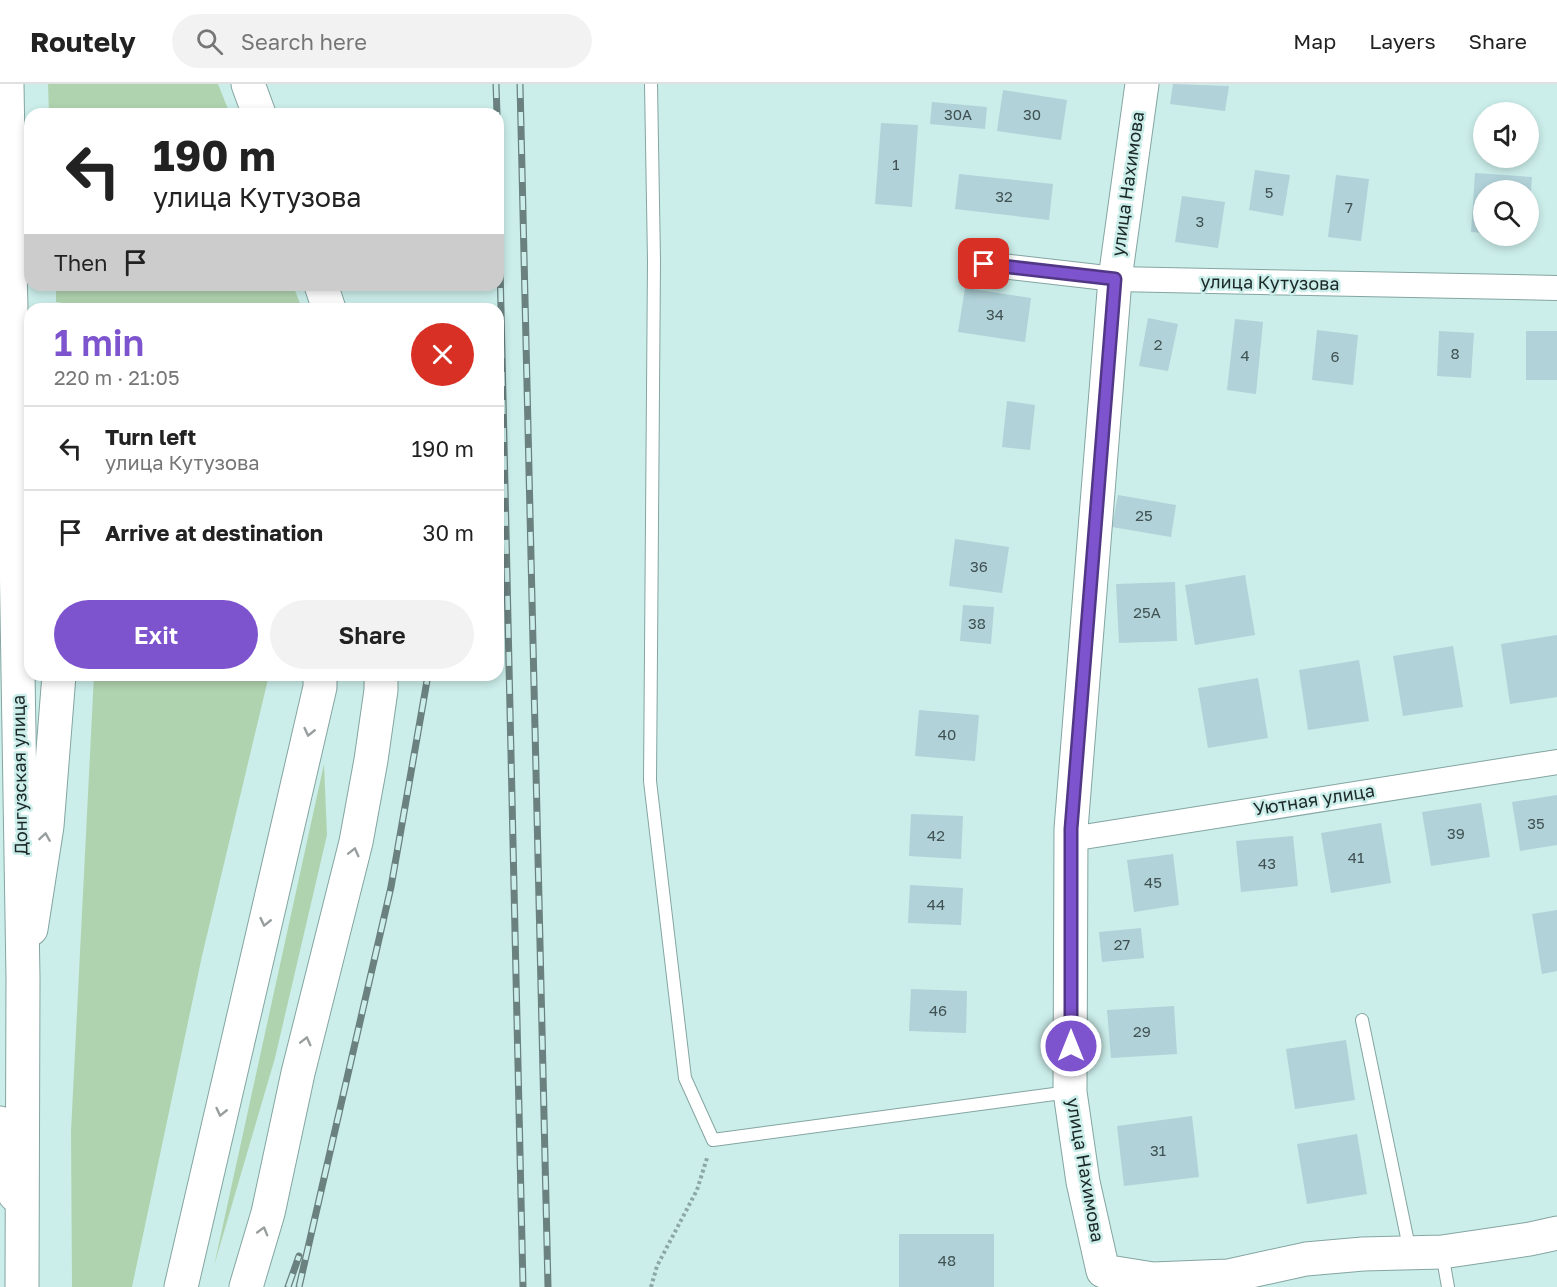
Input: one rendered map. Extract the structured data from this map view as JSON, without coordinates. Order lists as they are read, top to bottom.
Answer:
{
  "streets": {
    "main road": ["улица Нахимова", "Донгузская улица"],
    "street": ["улица Кутузова", "Уютная улица"]
  },
  "crossings": [
    ["улица Нахимова", "улица Кутузова"],
    ["улица Нахимова", "Уютная улица"]
  ],
  "house_numbers": [
    "30А",
    "30",
    "1",
    "5",
    "32",
    "7",
    "3",
    "34",
    "2",
    "8",
    "4",
    "6",
    "25",
    "36",
    "25А",
    "38",
    "40",
    "35",
    "39",
    "42",
    "41",
    "43",
    "45",
    "44",
    "27",
    "46",
    "29",
    "31",
    "48"
  ],
  "page": {
    "header": "Routely",
    "search": "Search here",
    "nav": ["Map", "Layers", "Share"],
    "turn": ["190 m", "улица Кутузова"],
    "then": "Then",
    "heading": ["1 min", "220 m · 21:05"],
    "list": [
      {
        "name": "Turn left",
        "note": "улица Кутузова",
        "value": "190 m"
      },
      {
        "name": "Arrive at destination",
        "value": "30 m"
      }
    ],
    "buttons": ["Exit", "Share"]
  }
}
